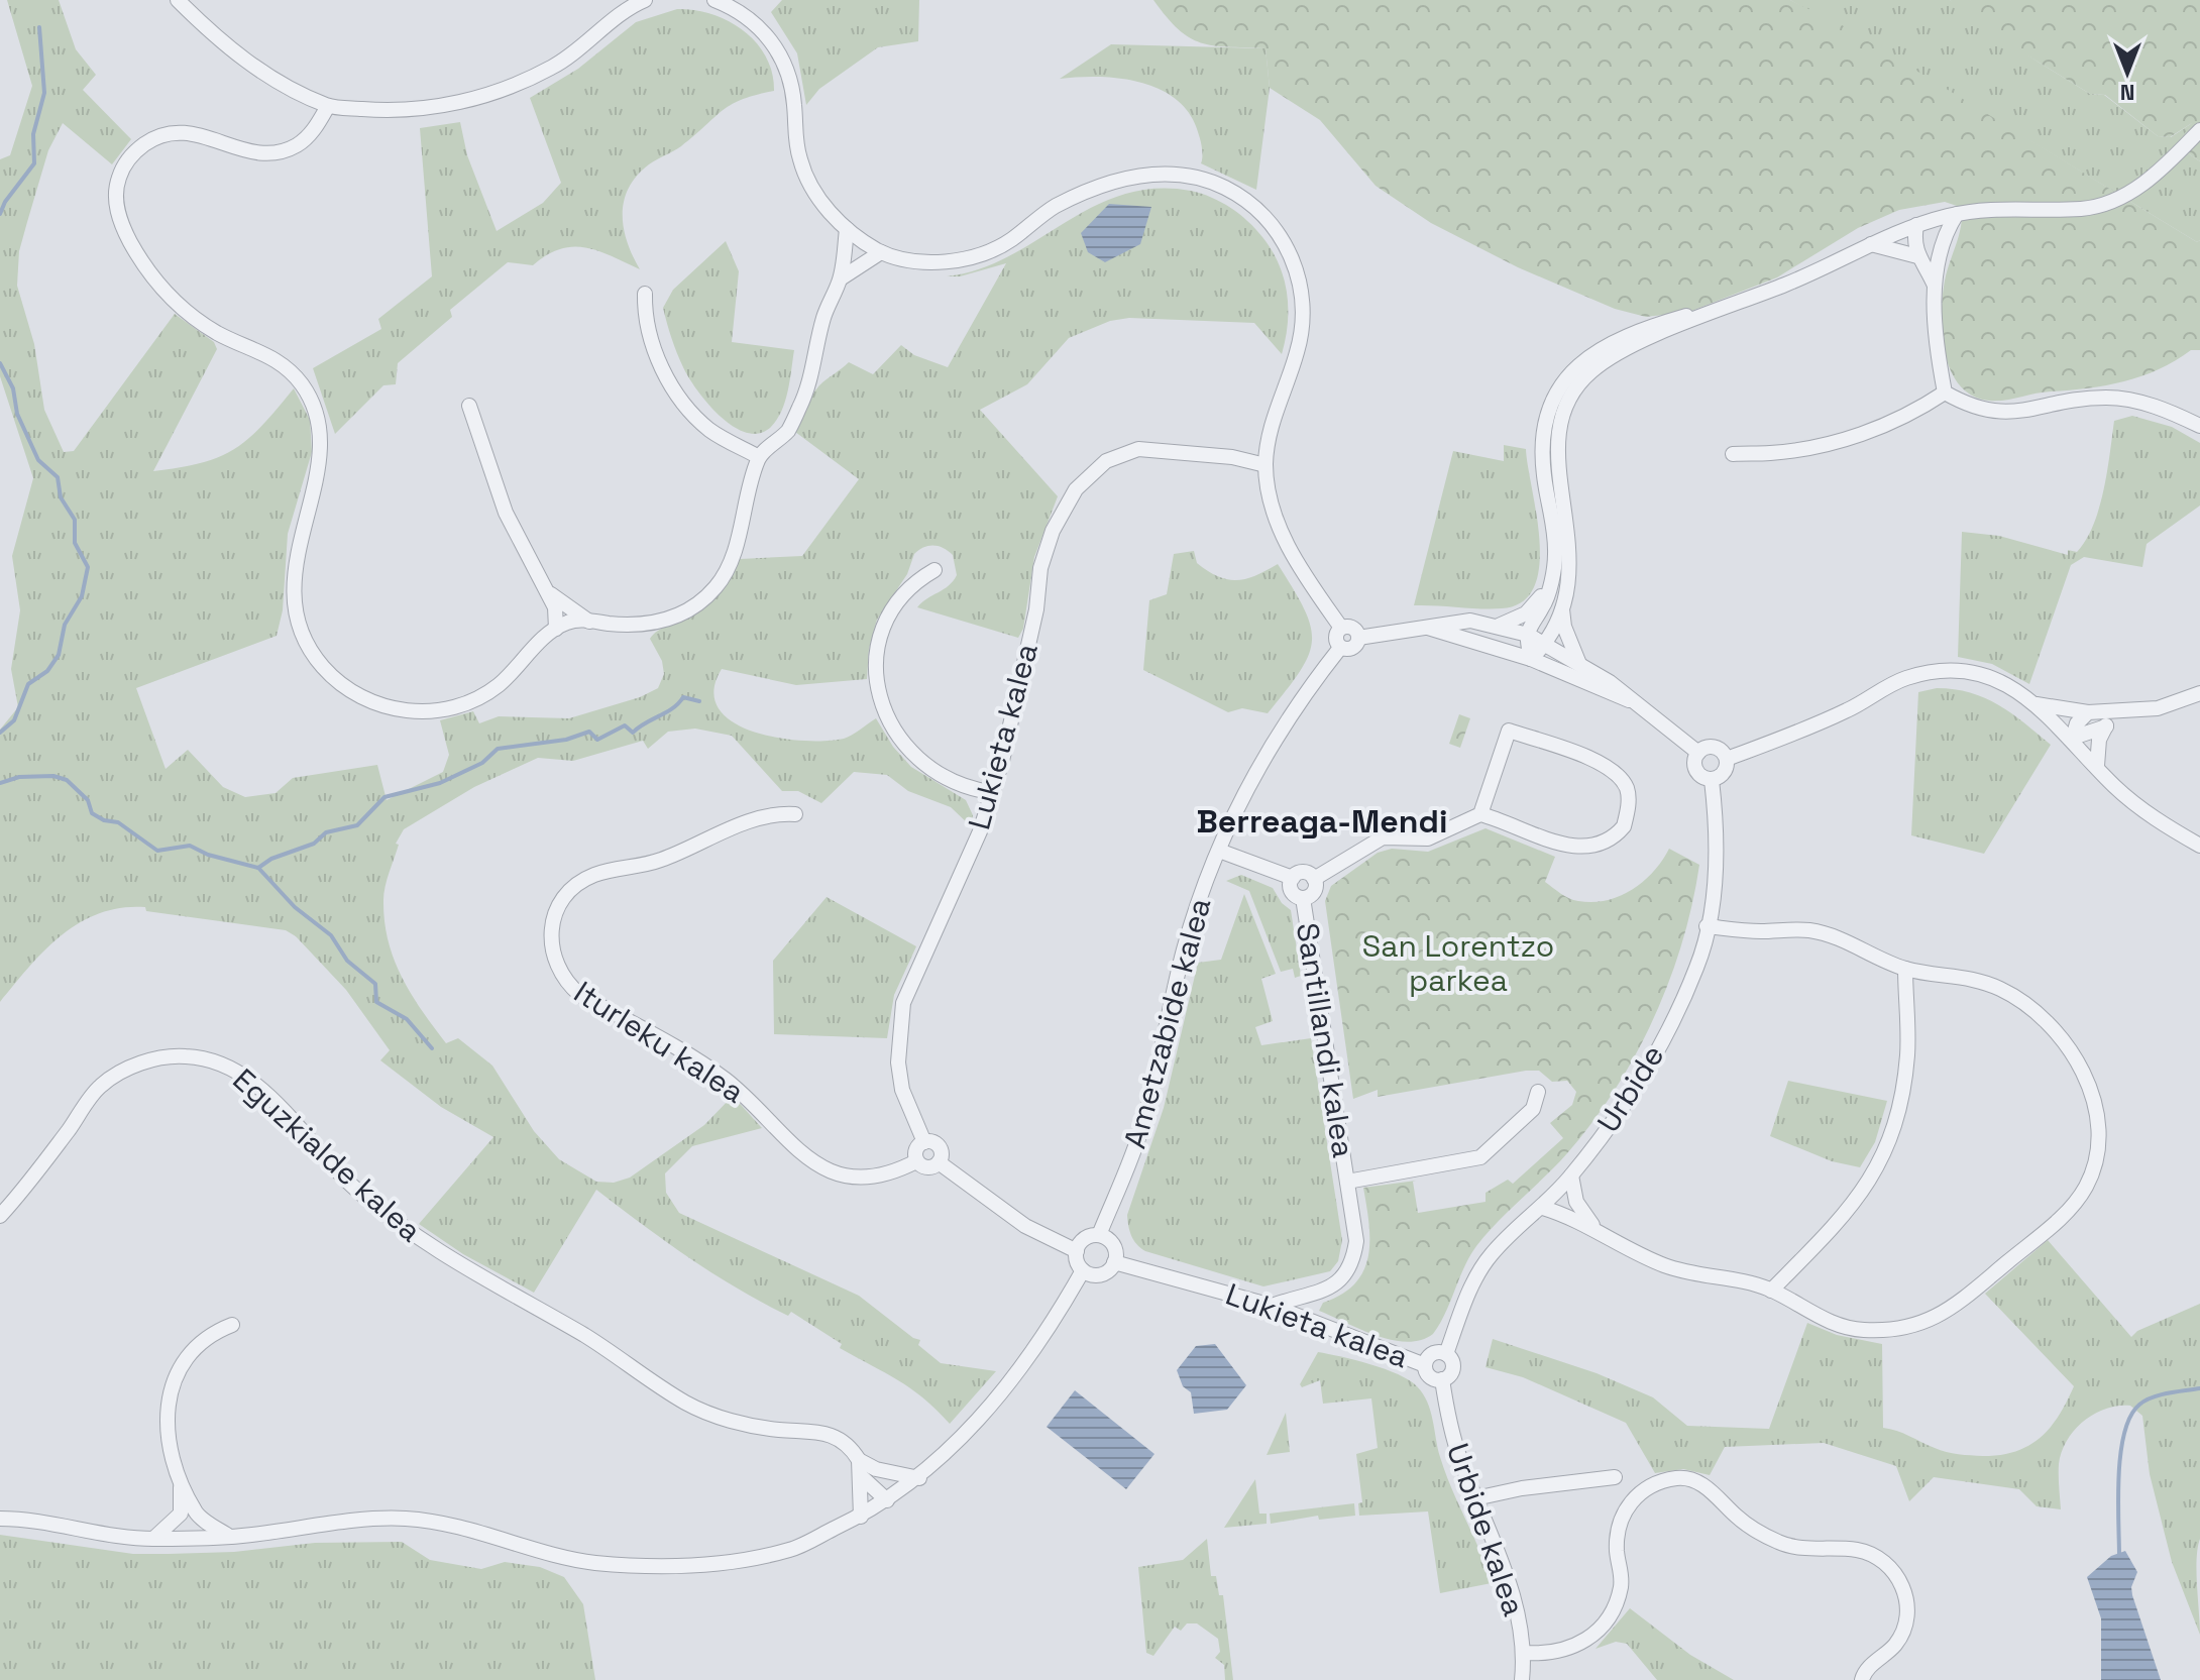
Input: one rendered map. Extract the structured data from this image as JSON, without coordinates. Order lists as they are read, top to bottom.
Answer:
{
  "streets": {
    "street": [
      "Lukieta kalea",
      "Ametzabide kalea",
      "Santillandi kalea",
      "Iturleku kalea",
      "Urbide",
      "Eguzkialde kalea",
      "Urbide kalea"
    ]
  },
  "crossings": [
    ["Lukieta kalea", "Ametzabide kalea"],
    ["Lukieta kalea", "Santillandi kalea"],
    ["Lukieta kalea", "Iturleku kalea"],
    ["Lukieta kalea", "Urbide"],
    ["Lukieta kalea", "Urbide kalea"],
    ["Urbide", "Urbide kalea"]
  ],
  "districts": ["Berreaga-Mendi"],
  "parks": ["San Lorentzo parkea"],
  "north": "bottom"
}
